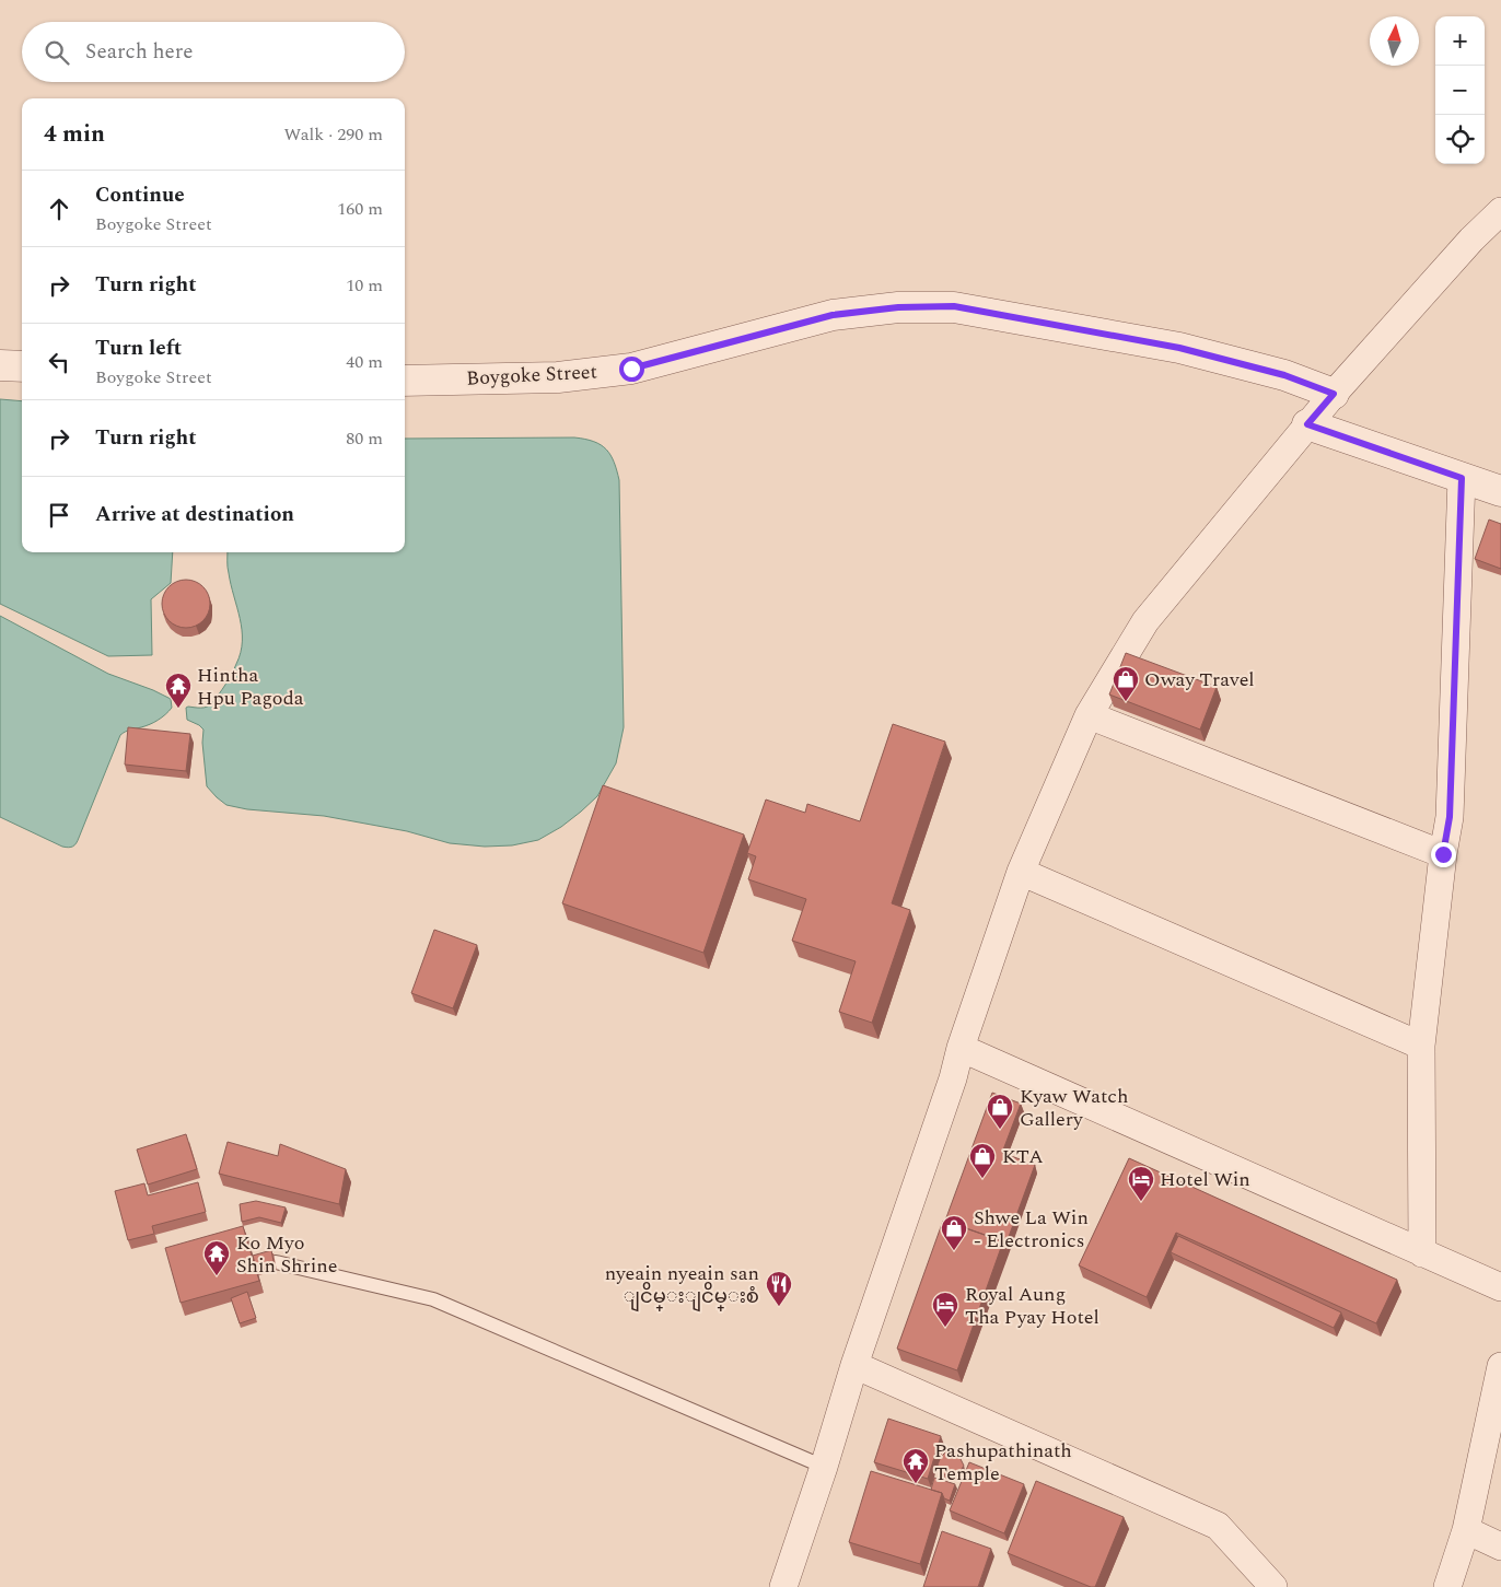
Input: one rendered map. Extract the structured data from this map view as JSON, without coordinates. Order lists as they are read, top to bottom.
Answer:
{
  "streets": {
    "street": ["Boygoke Street"]
  },
  "places": {
    "shop": [
      "Oway Travel",
      "Kyaw Watch Gallery",
      "KTA",
      "Shwe La Win - Electronics"
    ],
    "temple": ["Hintha Hpu Pagoda", "Ko Myo Shin Shrine", "Pashupathinath Temple"],
    "hotel": ["Hotel Win", "Royal Aung Tha Pyay Hotel"],
    "restaurant": ["nyeain nyeain san ျငိမ္းျငိမ္းစံ"]
  },
  "north": "top",
  "page": {
    "map_buttons": ["+", "−"],
    "search": "Search here",
    "heading": ["4 min", "Walk · 290 m"],
    "list": [
      ["Continue", "Boygoke Street", "160 m"],
      ["Turn right", "10 m"],
      ["Turn left", "Boygoke Street", "40 m"],
      ["Turn right", "80 m"],
      "Arrive at destination"
    ]
  }
}
